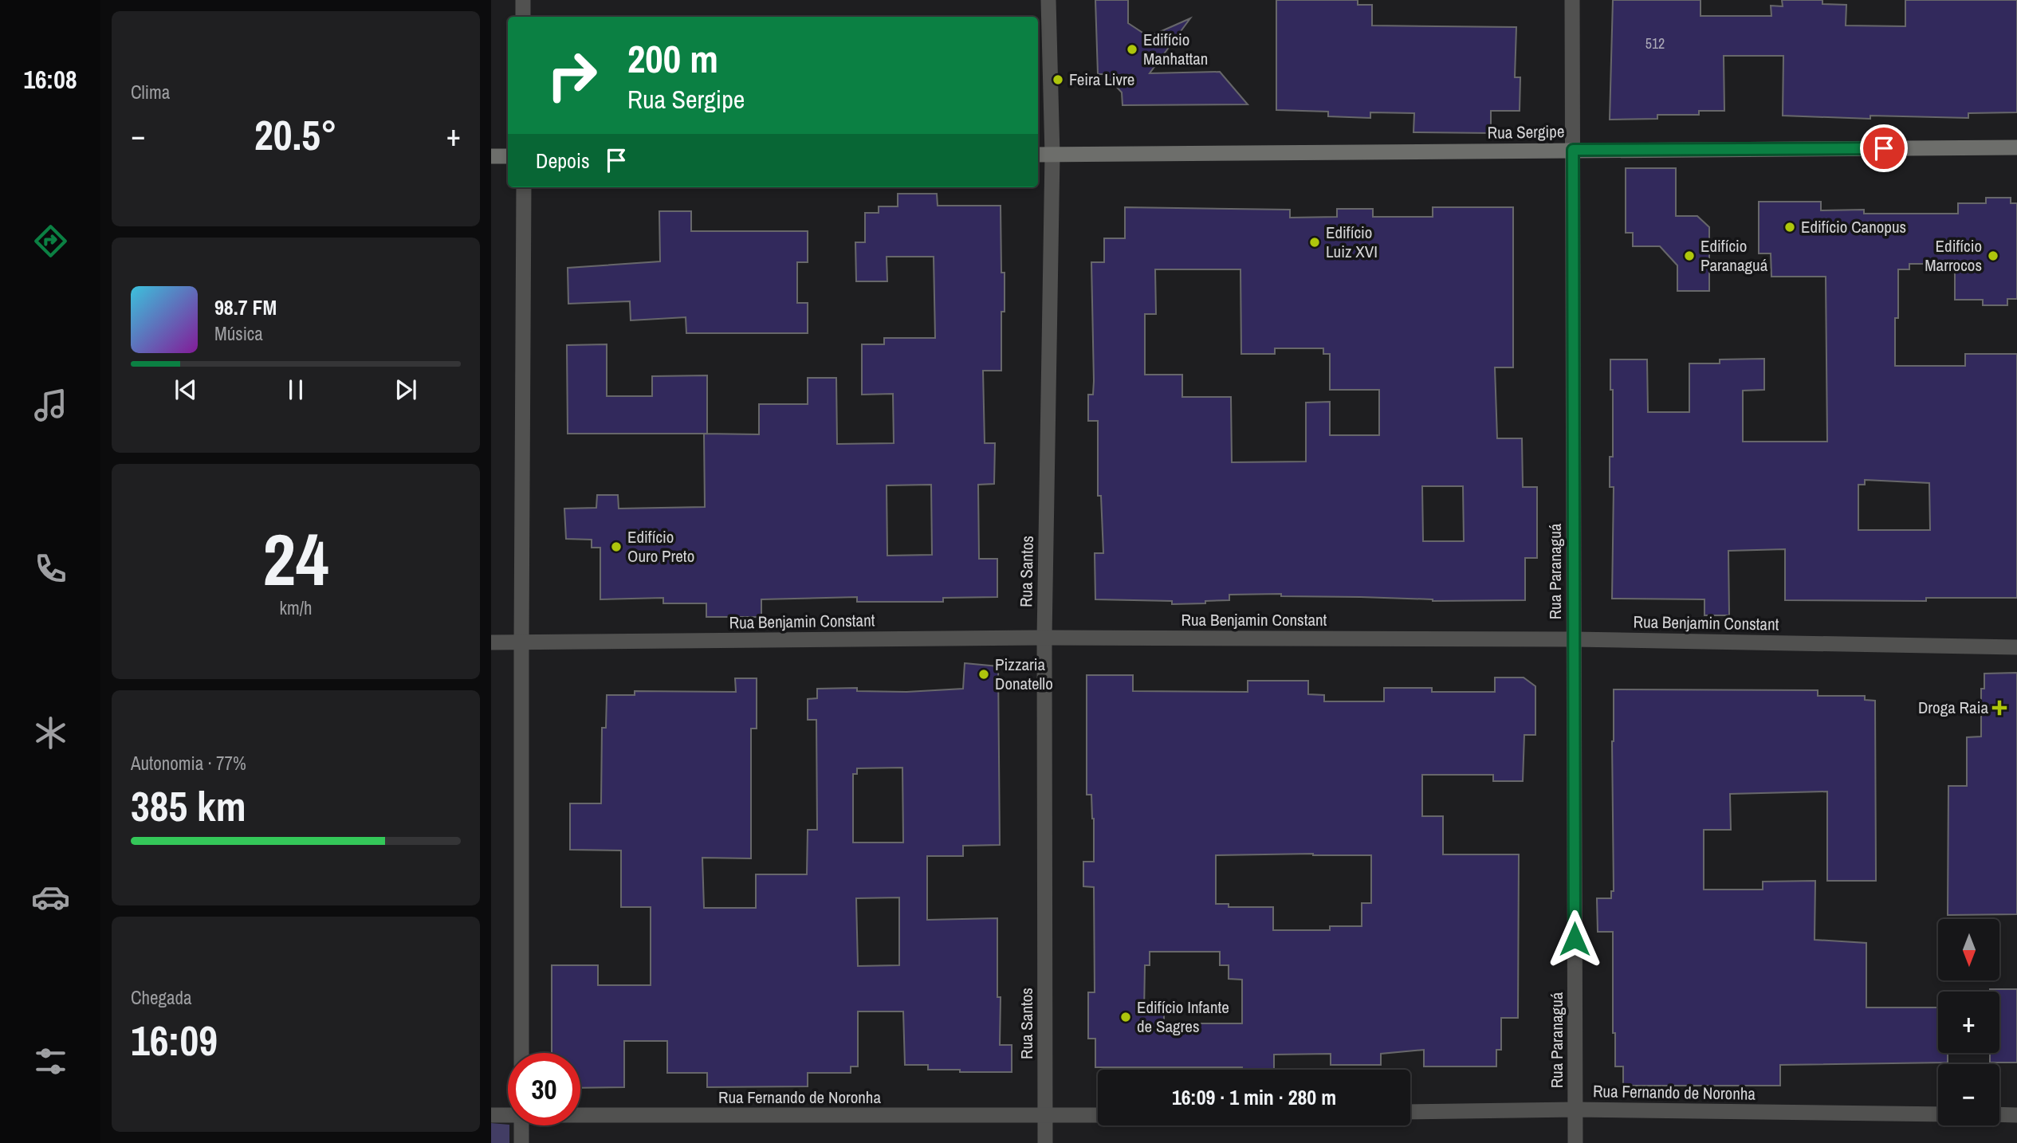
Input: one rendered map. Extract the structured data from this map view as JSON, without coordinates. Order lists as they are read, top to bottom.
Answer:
{
  "streets": {
    "main road": ["Rua Sergipe"],
    "street": [
      "Rua Santos",
      "Rua Paranaguá",
      "Rua Benjamin Constant",
      "Rua Fernando de Noronha"
    ]
  },
  "crossings": [
    ["Rua Sergipe", "Rua Santos"],
    ["Rua Sergipe", "Rua Paranaguá"],
    ["Rua Santos", "Rua Benjamin Constant"],
    ["Rua Santos", "Rua Fernando de Noronha"],
    ["Rua Paranaguá", "Rua Benjamin Constant"],
    ["Rua Paranaguá", "Rua Fernando de Noronha"]
  ],
  "places": {
    "other": [
      "Edifício Manhattan",
      "Feira Livre",
      "Edifício Canopus",
      "Edifício Luiz XVI",
      "Edifício Paranaguá",
      "Edifício Marrocos",
      "Edifício Ouro Preto",
      "Pizzaria Donatello",
      "Edifício Infante de Sagres"
    ],
    "health": ["Droga Raia"]
  },
  "house_numbers": ["512"],
  "north": "bottom",
  "page": {
    "tabs": "16:08",
    "tile": [
      "Clima",
      ["24", "km/h"],
      ["Autonomia · 77%", "385 km"],
      ["Chegada", "16:09"]
    ],
    "turn": ["200 m", "Rua Sergipe"],
    "heat": ["−", "20.5°", "+"],
    "then": "Depois",
    "song": ["98.7 FM", "Música"],
    "map_buttons": ["+", "−"],
    "limit": "30",
    "trip": "16:09 · 1 min · 280 m"
  }
}
